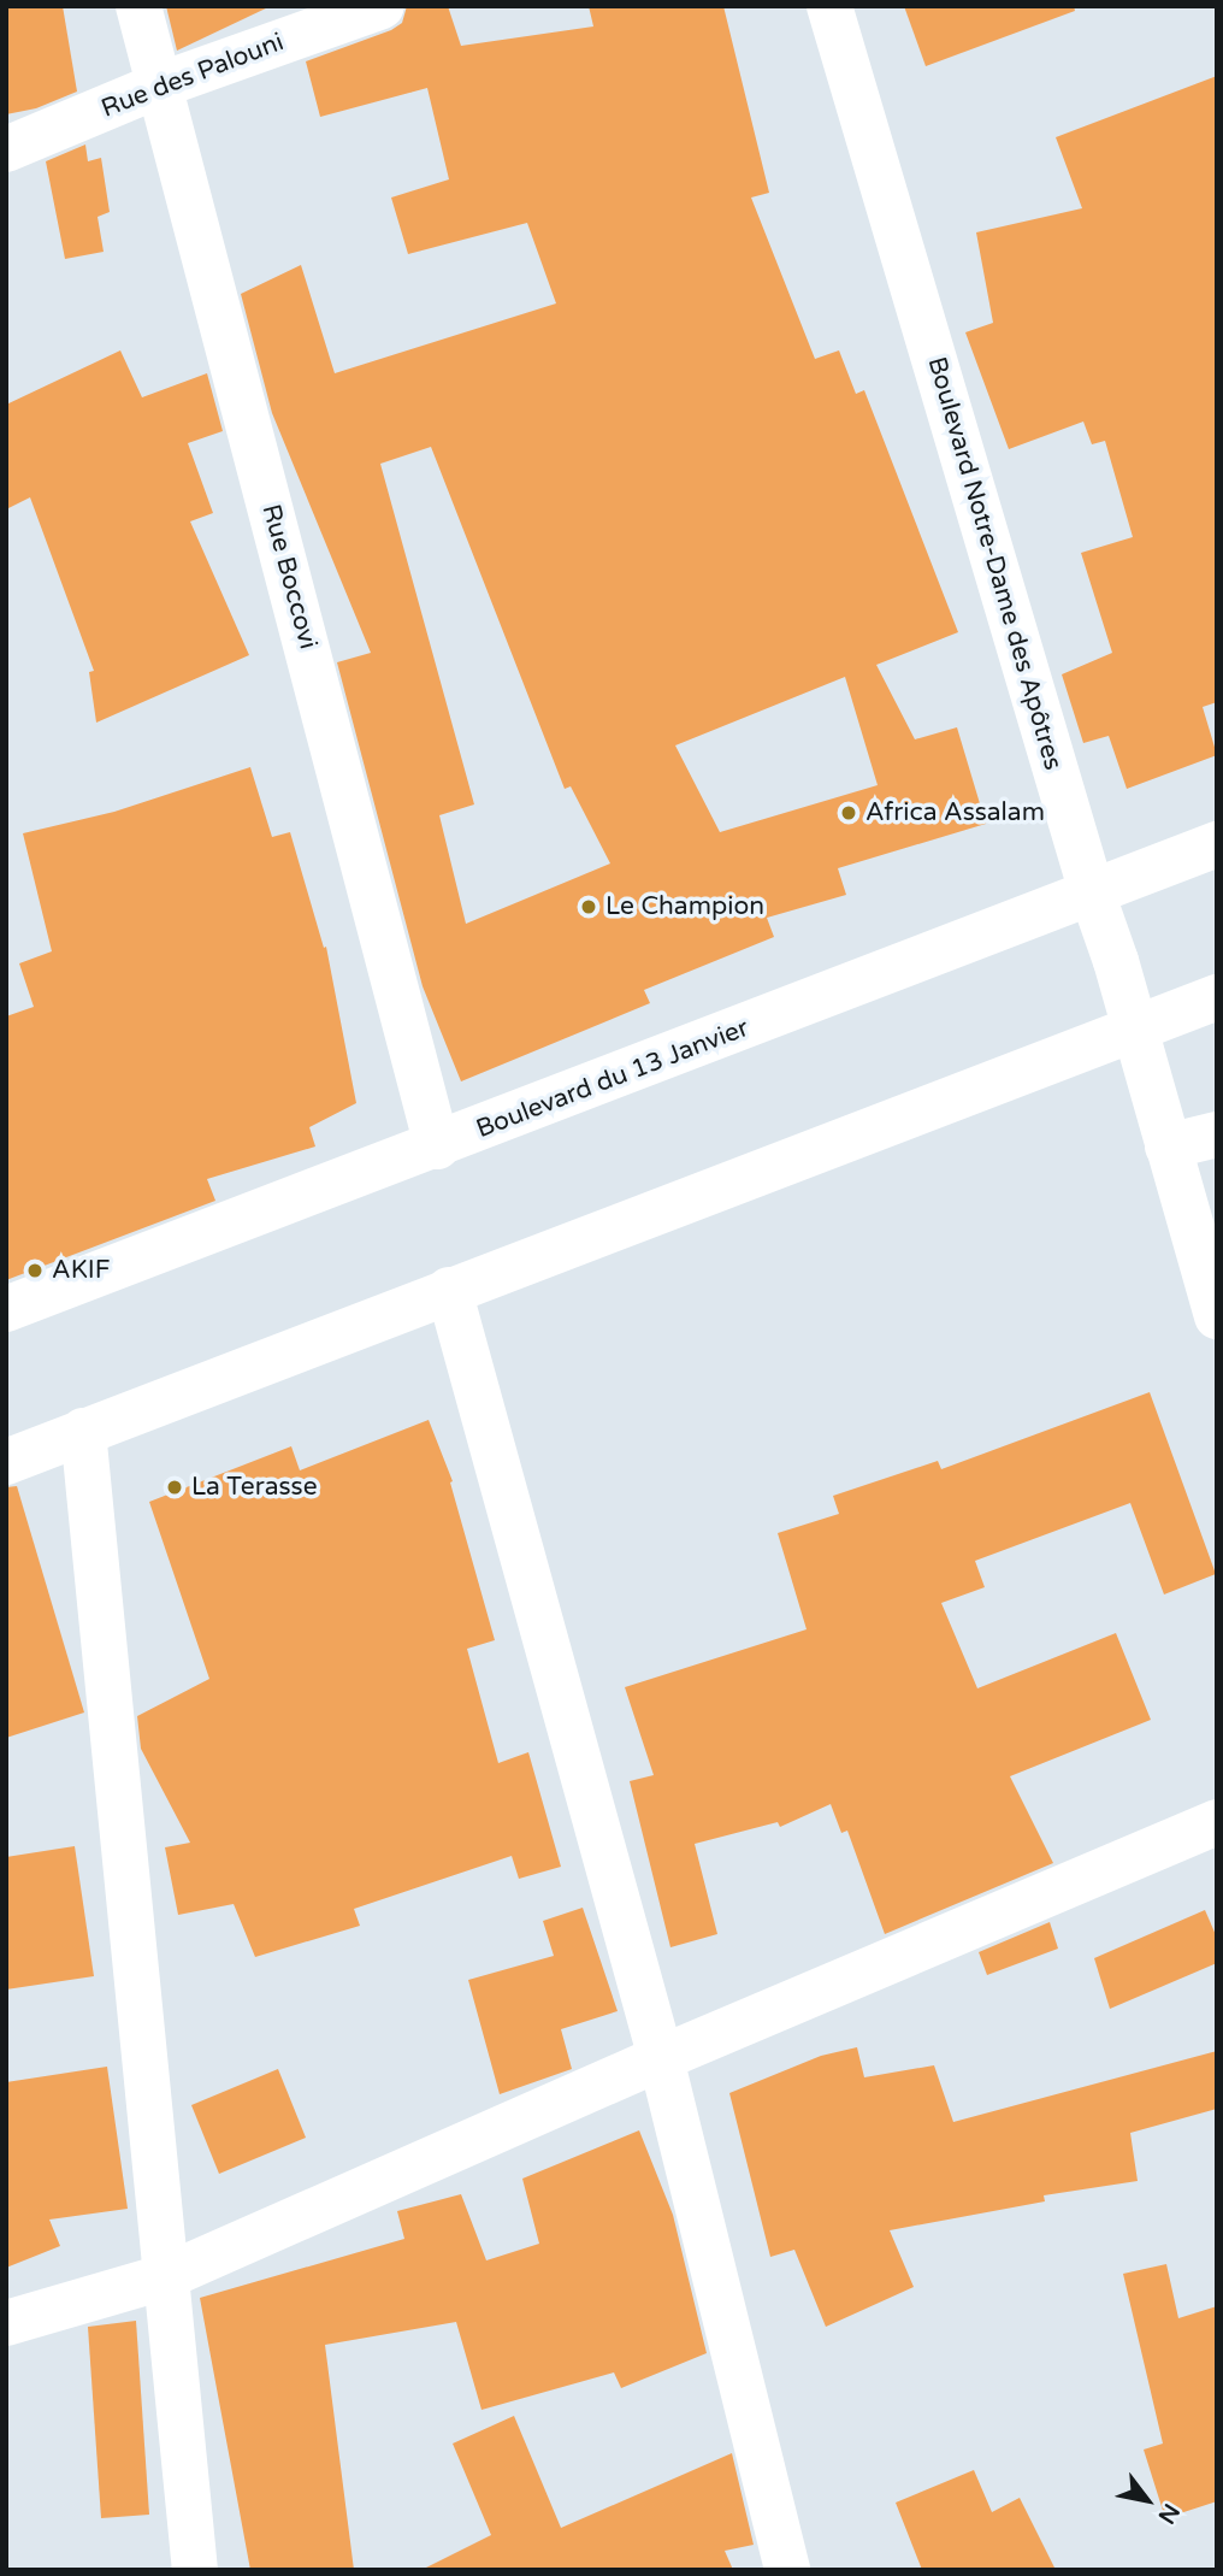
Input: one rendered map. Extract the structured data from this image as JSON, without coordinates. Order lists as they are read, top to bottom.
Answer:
{
  "streets": {
    "main road": [
      "Rue des Palouni",
      "Boulevard Notre-Dame des Apôtres",
      "Rue Boccovi",
      "Boulevard du 13 Janvier"
    ]
  },
  "crossings": [
    ["Rue des Palouni", "Rue Boccovi"],
    ["Boulevard Notre-Dame des Apôtres", "Boulevard du 13 Janvier"],
    ["Rue Boccovi", "Boulevard du 13 Janvier"]
  ],
  "places": [
    "Africa Assalam",
    "Le Champion",
    "AKIF",
    "La Terasse"
  ],
  "north": "bottom right"
}
